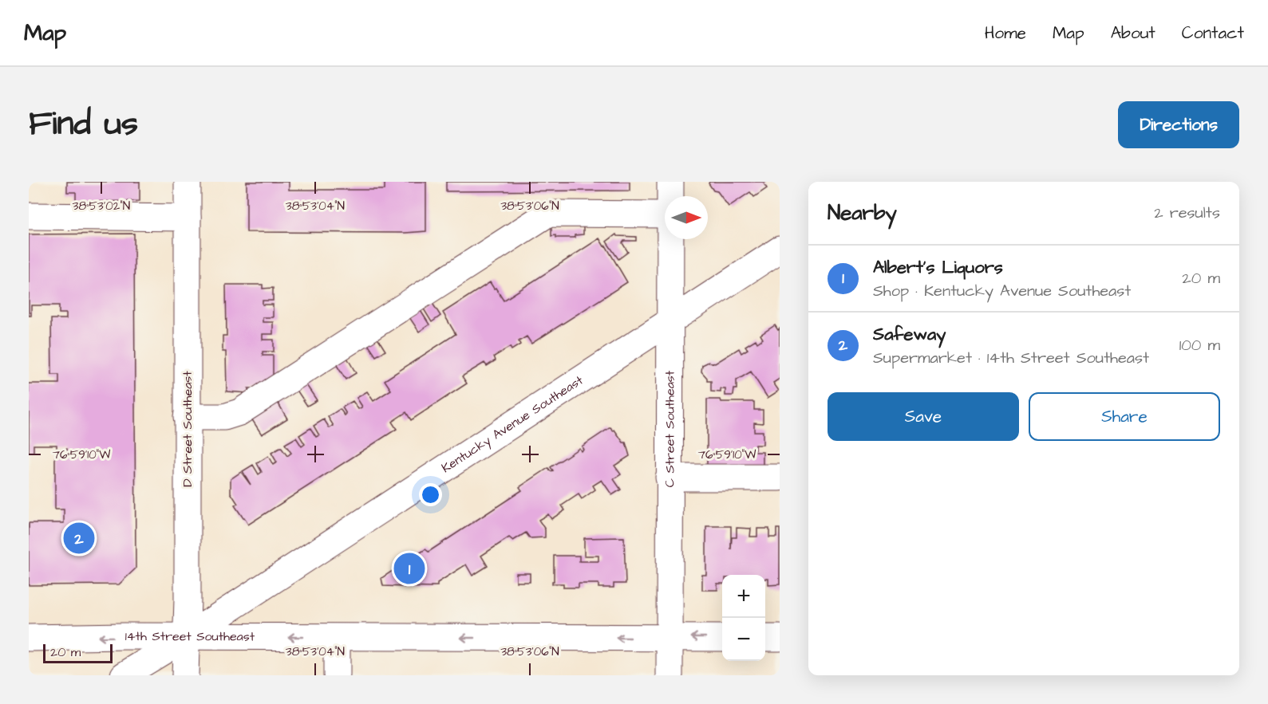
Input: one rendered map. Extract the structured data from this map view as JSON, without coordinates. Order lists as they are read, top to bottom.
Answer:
{
  "streets": {
    "street": [
      "Kentucky Avenue Southeast",
      "C Street Southeast",
      "D Street Southeast",
      "14th Street Southeast"
    ]
  },
  "crossings": [
    ["Kentucky Avenue Southeast", "C Street Southeast"],
    ["Kentucky Avenue Southeast", "D Street Southeast"],
    ["Kentucky Avenue Southeast", "14th Street Southeast"],
    ["C Street Southeast", "14th Street Southeast"],
    ["D Street Southeast", "14th Street Southeast"]
  ],
  "one_way": ["14th Street Southeast"],
  "scale_bar": "20 m",
  "north": "right",
  "page": {
    "header": "Map",
    "nav": [
      "Home",
      "Map",
      "About",
      "Contact"
    ],
    "title": "Find us",
    "buttons": [
      "Directions",
      ["Save", "Share"]
    ],
    "heading": ["Nearby", "2 results"],
    "list": [
      {
        "mark": "1",
        "name": "Albert's Liquors",
        "note": "Shop · Kentucky Avenue Southeast",
        "value": "20 m"
      },
      {
        "mark": "2",
        "name": "Safeway",
        "note": "Supermarket · 14th Street Southeast",
        "value": "100 m"
      }
    ],
    "pins": ["2", "1"],
    "map_buttons": ["+", "−"],
    "scale": "20 m"
  },
  "coordinates": [
    "38°53'02\"N",
    "38°53'04\"N",
    "38°53'06\"N",
    "76°59'10\"W"
  ]
}
